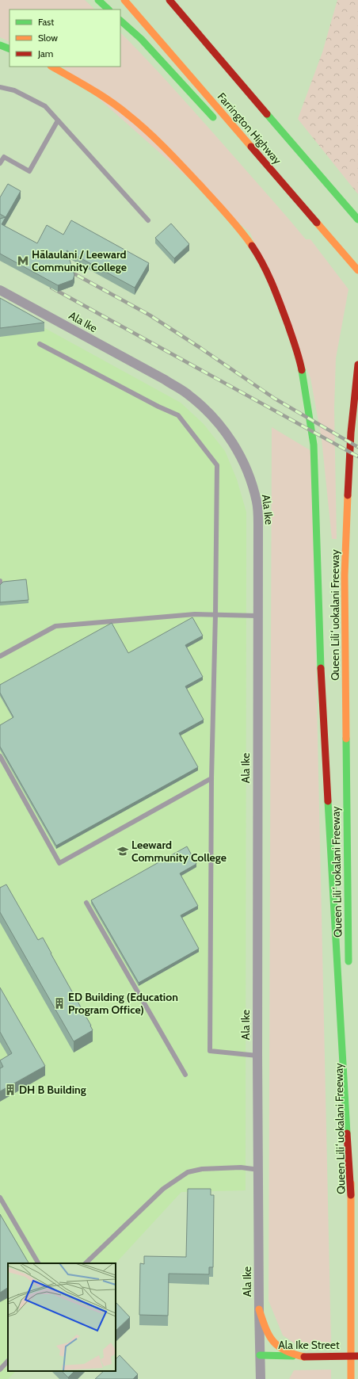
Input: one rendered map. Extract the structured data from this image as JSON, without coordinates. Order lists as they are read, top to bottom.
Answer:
{
  "streets": {
    "main road": ["Farrington Highway", "Queen Liliʻuokalani Freeway", "Ala Ike Street"],
    "street": ["Ala Ike"]
  },
  "crossings": [
    ["Ala Ike", "Ala Ike Street"]
  ],
  "places": {
    "metro station": ["Hālaulani / Leeward Community College"],
    "school or university": ["Leeward Community College"],
    "building": ["ED Building (Education Program Office)", "DH B Building"]
  },
  "legend": ["Fast", "Slow", "Jam"]
}
